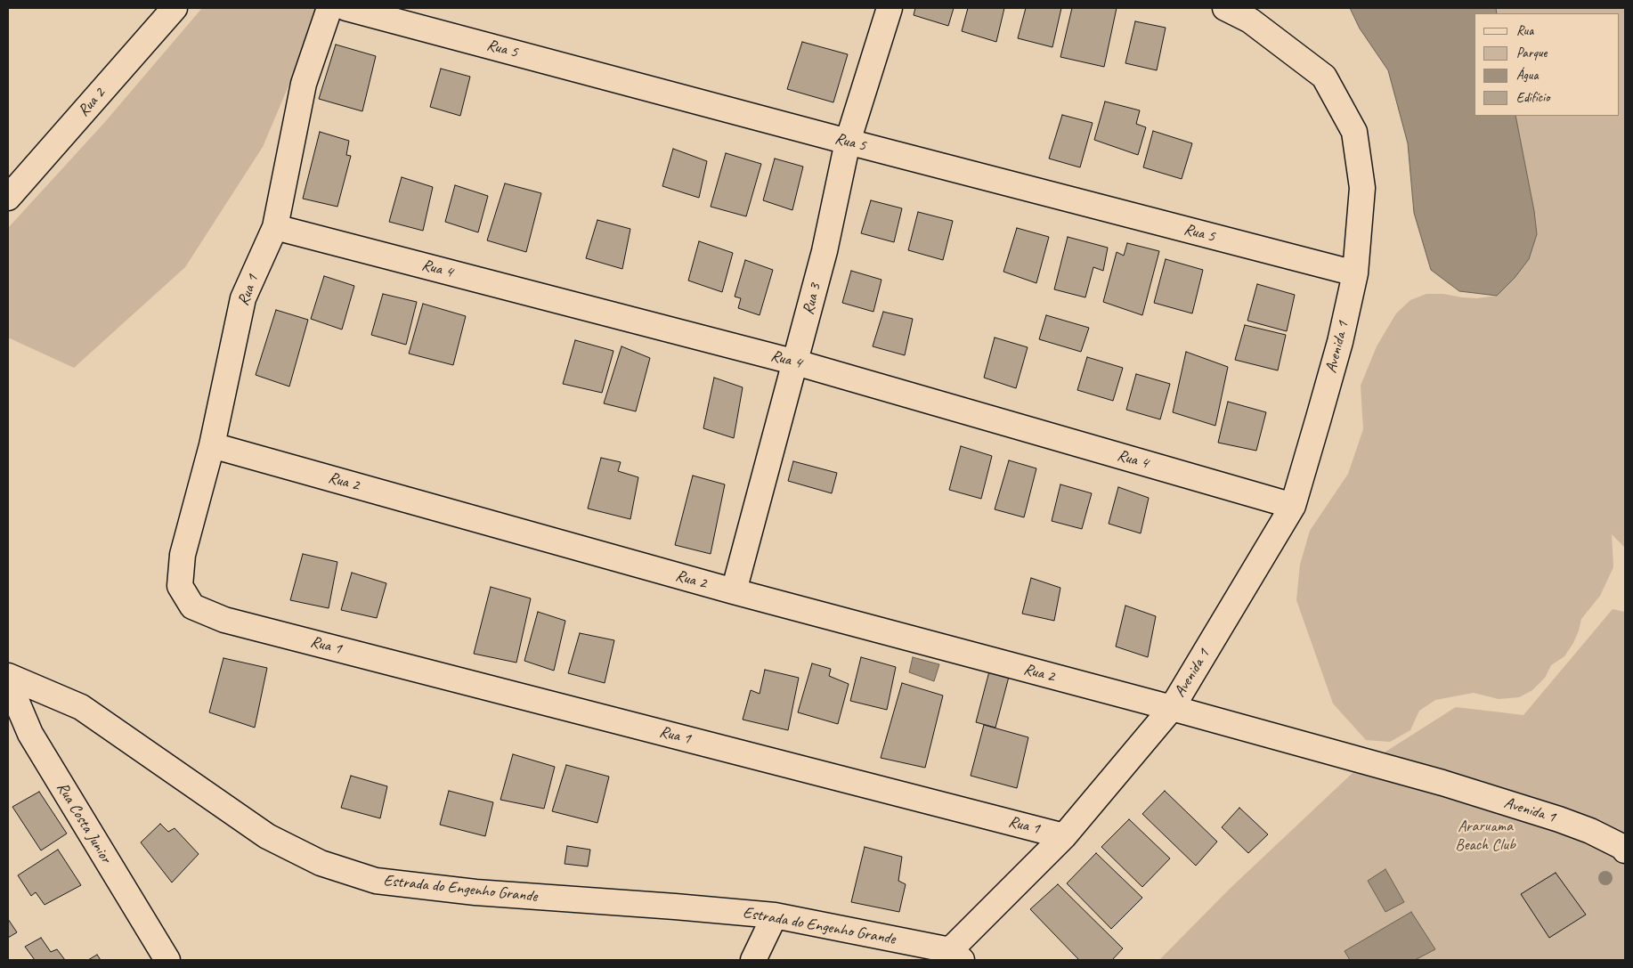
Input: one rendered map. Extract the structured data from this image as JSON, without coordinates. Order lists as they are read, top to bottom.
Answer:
{
  "streets": {
    "street": [
      "Rua 5",
      "Rua 2",
      "Rua 4",
      "Rua 1",
      "Rua 3",
      "Avenida 1",
      "Rua Costa Junior",
      "Estrada do Engenho Grande"
    ]
  },
  "crossings": [
    ["Rua 5", "Rua 3"],
    ["Rua 5", "Avenida 1"],
    ["Rua 2", "Rua 1"],
    ["Rua 2", "Rua 3"],
    ["Rua 2", "Avenida 1"],
    ["Rua 4", "Rua 1"],
    ["Rua 4", "Rua 3"],
    ["Rua 4", "Avenida 1"],
    ["Rua 1", "Avenida 1"],
    ["Avenida 1", "Estrada do Engenho Grande"]
  ],
  "parks": ["Araruama Beach Club"],
  "legend": [
    "Rua",
    "Parque",
    "Água",
    "Edifício"
  ]
}
